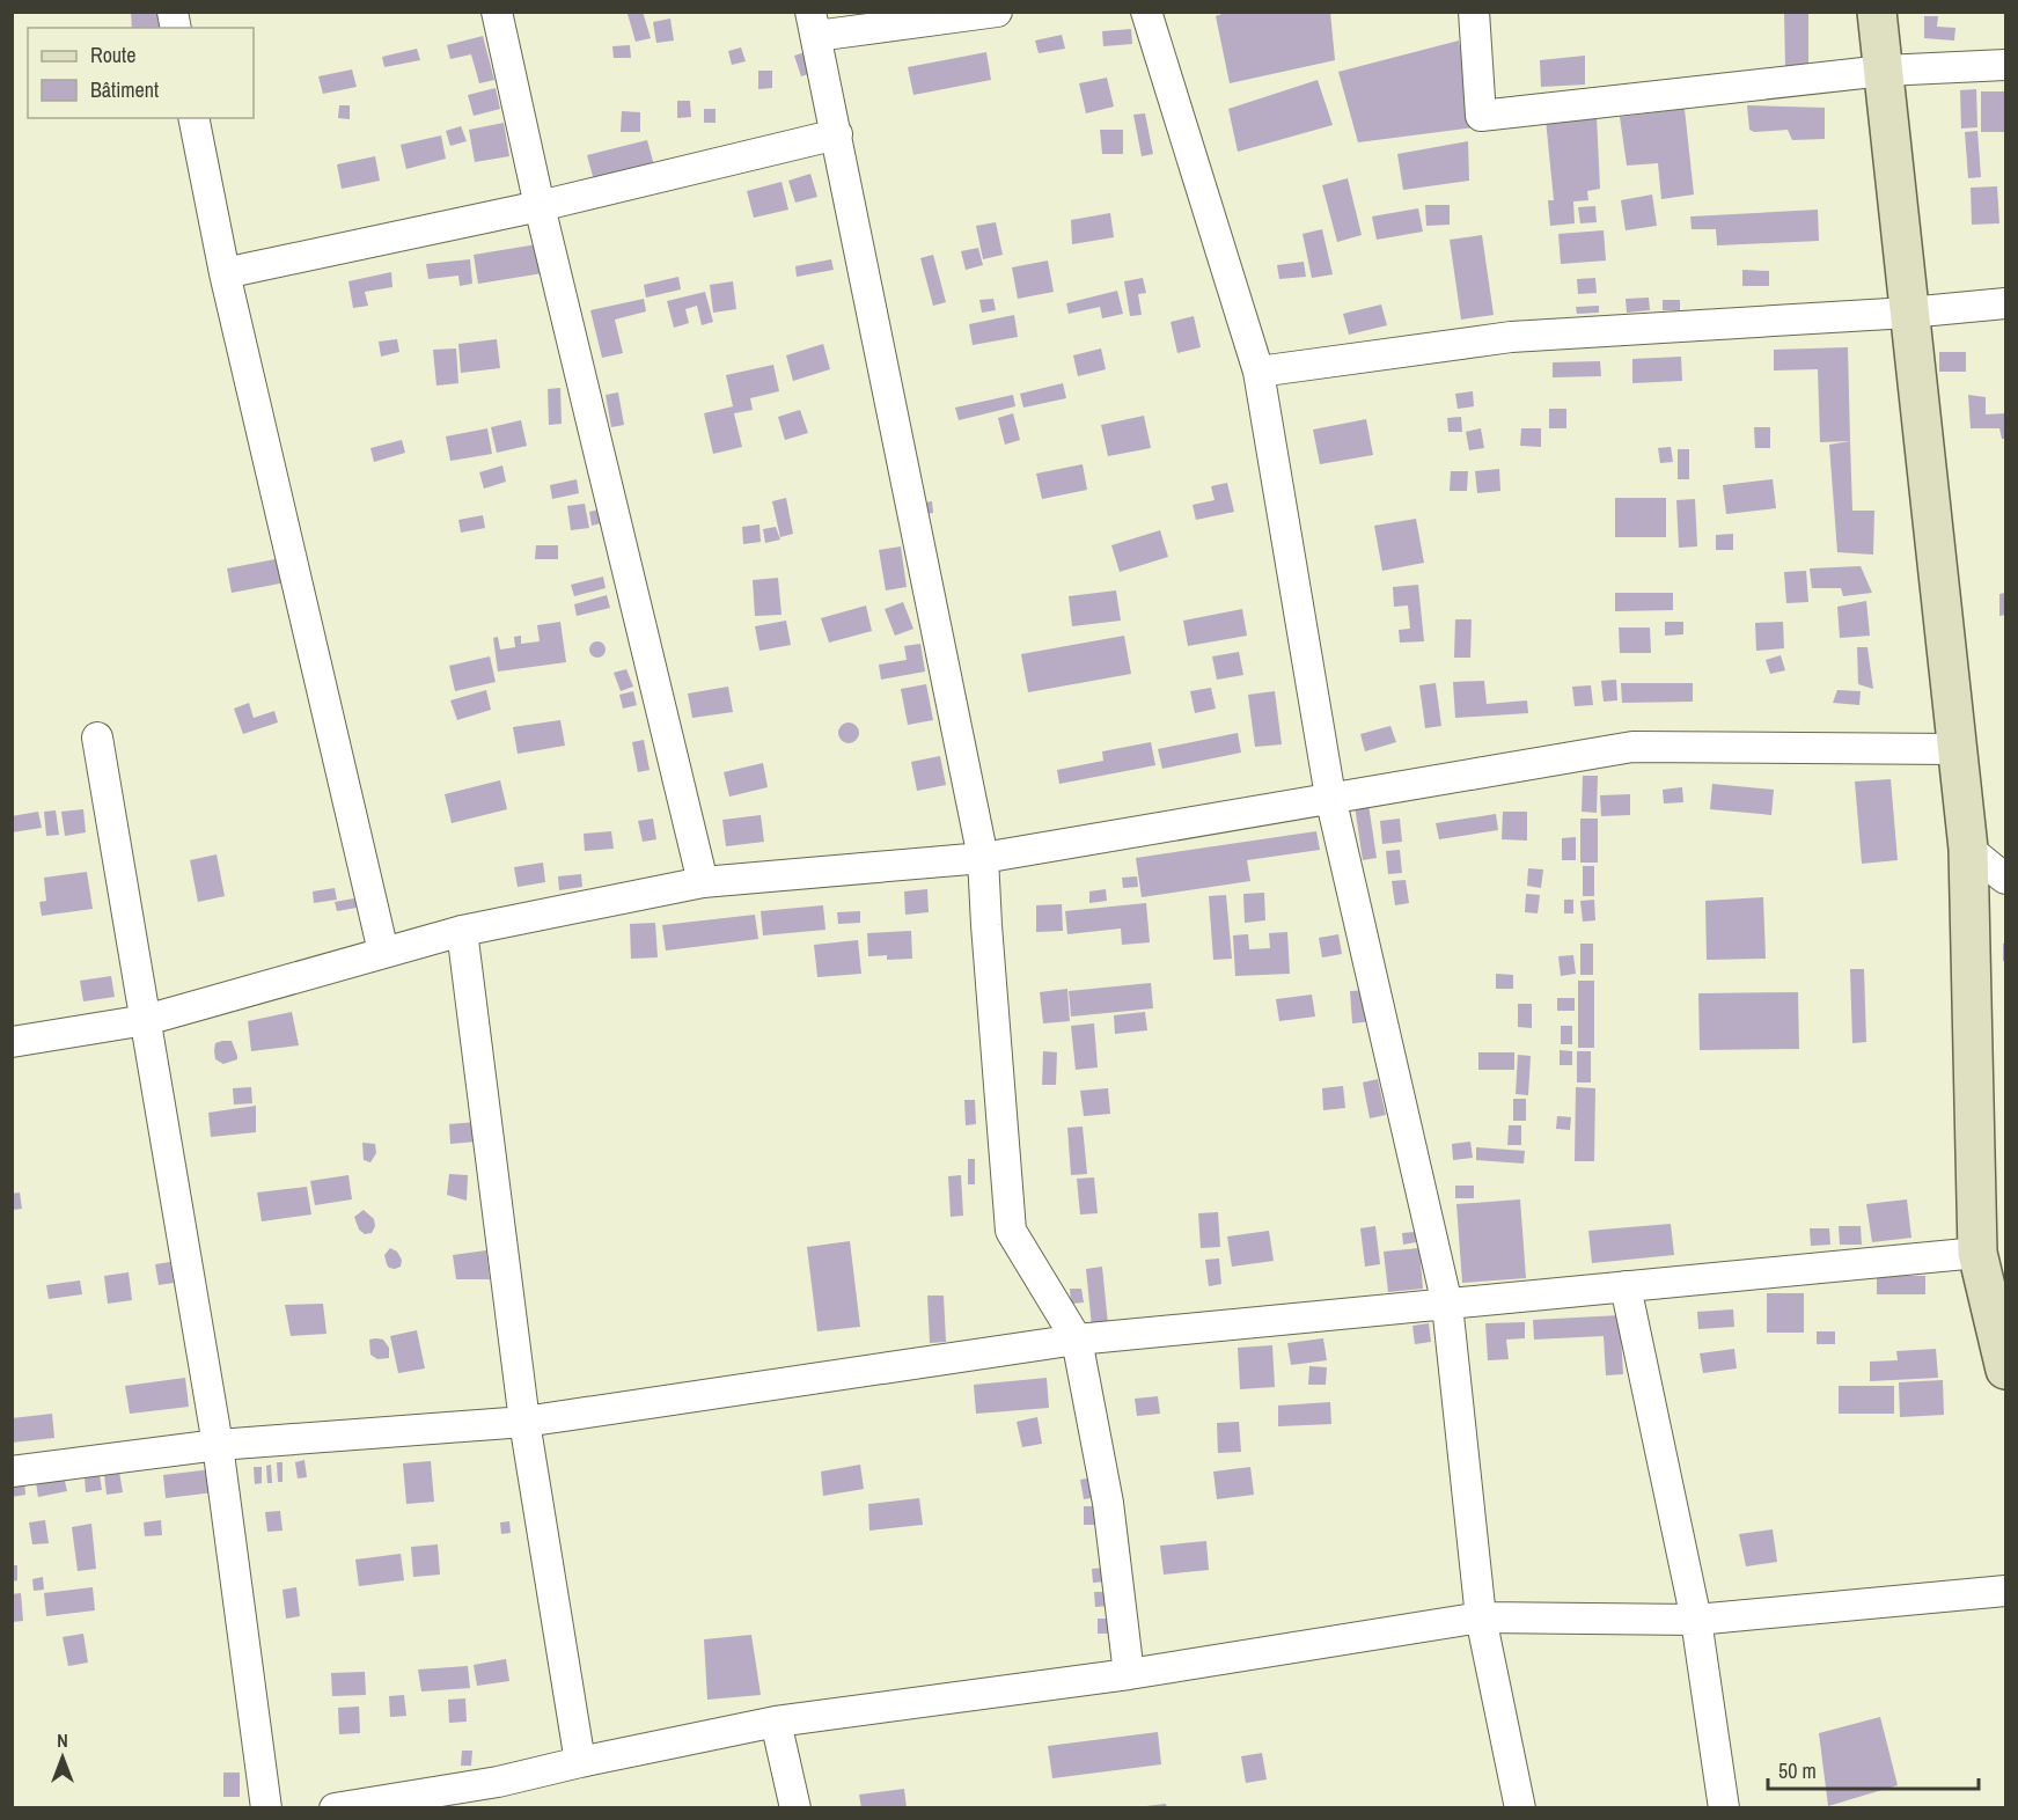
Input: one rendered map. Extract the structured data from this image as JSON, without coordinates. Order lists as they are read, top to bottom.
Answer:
{
  "legend": ["Route", "Bâtiment"],
  "scale_bar": "50 m",
  "north": "top"
}
